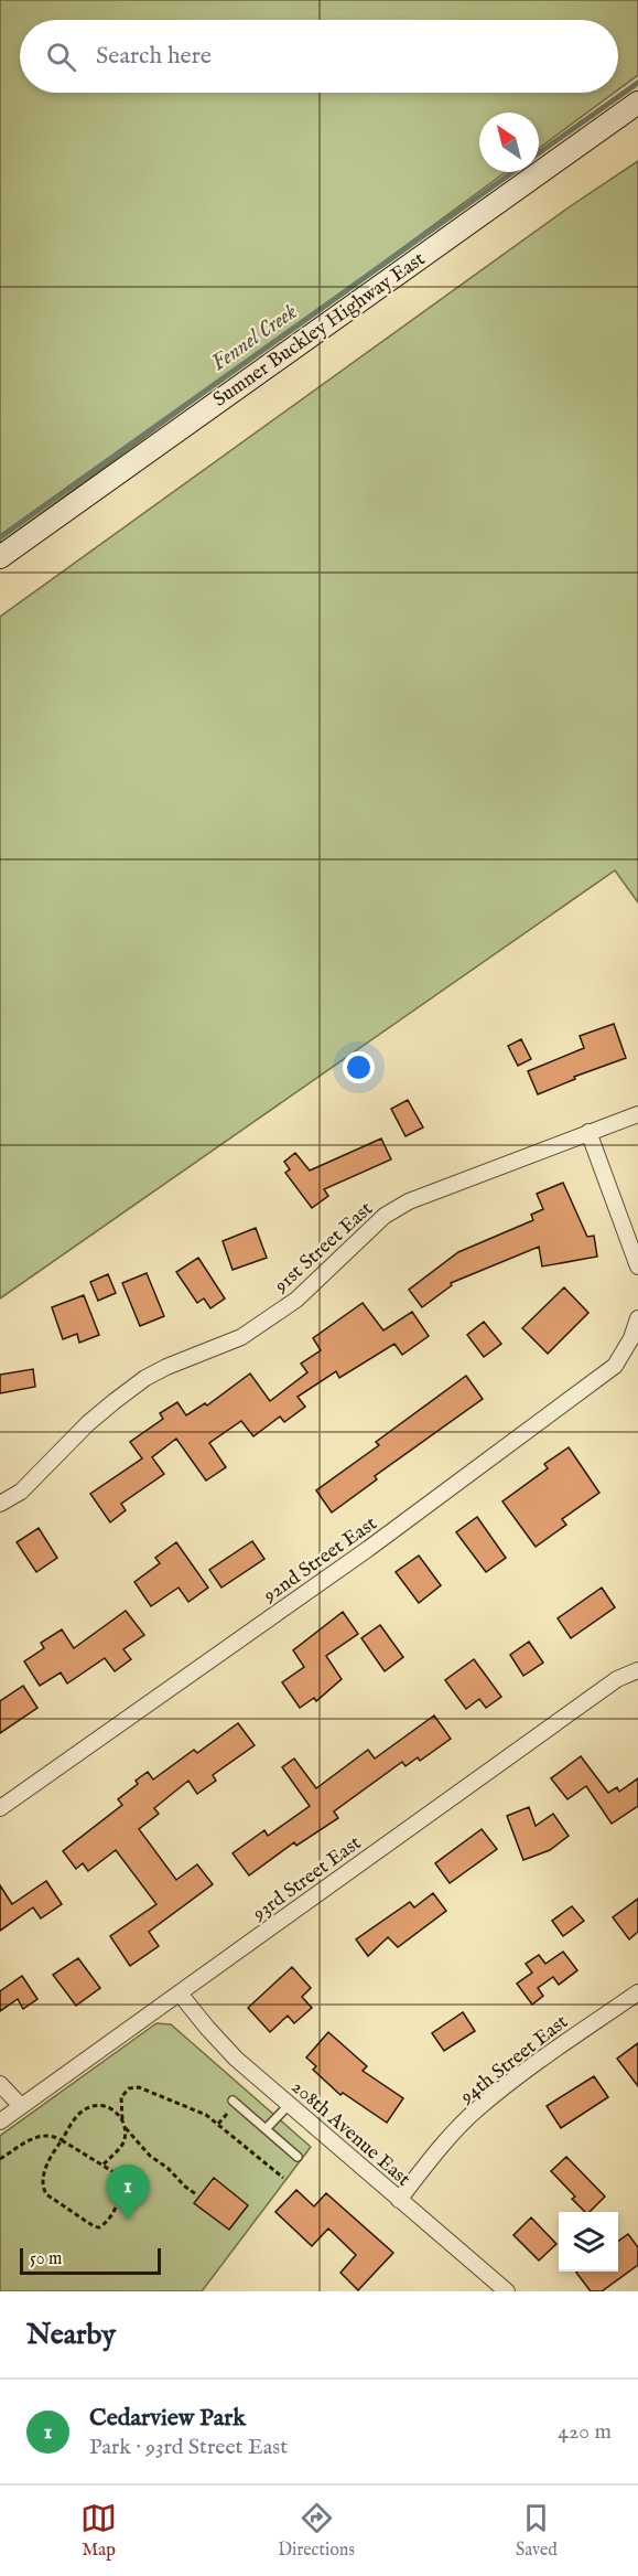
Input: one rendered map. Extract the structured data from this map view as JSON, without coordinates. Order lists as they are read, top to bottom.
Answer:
{
  "streets": {
    "street": [
      "Sumner Buckley Highway East",
      "91st Street East",
      "92nd Street East",
      "93rd Street East",
      "94th Street East",
      "208th Avenue East"
    ]
  },
  "crossings": [
    ["93rd Street East", "208th Avenue East"],
    ["94th Street East", "208th Avenue East"]
  ],
  "water": ["Fennel Creek"],
  "scale_bar": "50 m",
  "north": "top left",
  "page": {
    "search": "Search here",
    "pins": "1",
    "scale": "50 m",
    "heading": "Nearby",
    "list": [
      {
        "mark": "1",
        "name": "Cedarview Park",
        "note": "Park · 93rd Street East",
        "value": "420 m"
      }
    ],
    "nav": ["Map", "Directions", "Saved"]
  }
}
